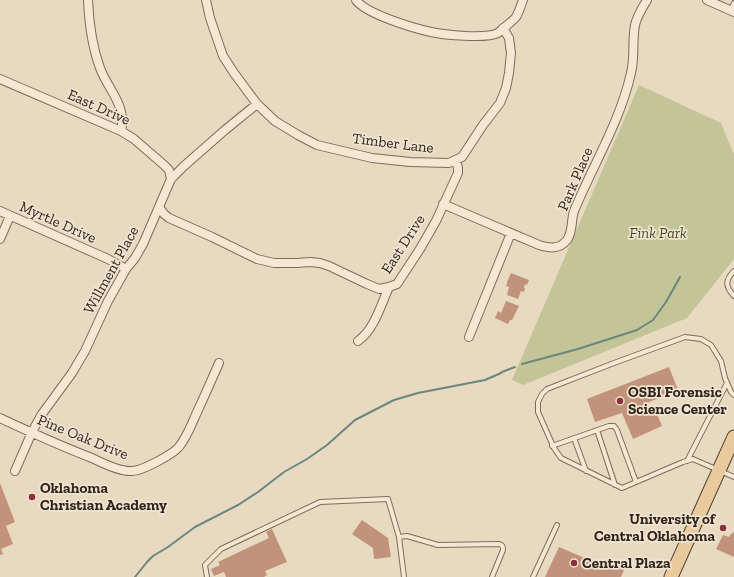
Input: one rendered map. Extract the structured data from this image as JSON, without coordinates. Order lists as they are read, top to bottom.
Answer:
{
  "streets": {
    "street": [
      "East Drive",
      "Timber Lane",
      "Park Place",
      "Myrtle Drive",
      "Willment Place",
      "Pine Oak Drive"
    ]
  },
  "crossings": [
    ["East Drive", "Timber Lane"],
    ["East Drive", "Park Place"],
    ["East Drive", "Willment Place"],
    ["Timber Lane", "Willment Place"],
    ["Myrtle Drive", "Willment Place"],
    ["Willment Place", "Pine Oak Drive"]
  ],
  "parks": ["Fink Park"],
  "places": [
    "OSBI Forensic Science Center",
    "Oklahoma Christian Academy",
    "University of Central Oklahoma",
    "Central Plaza"
  ]
}
